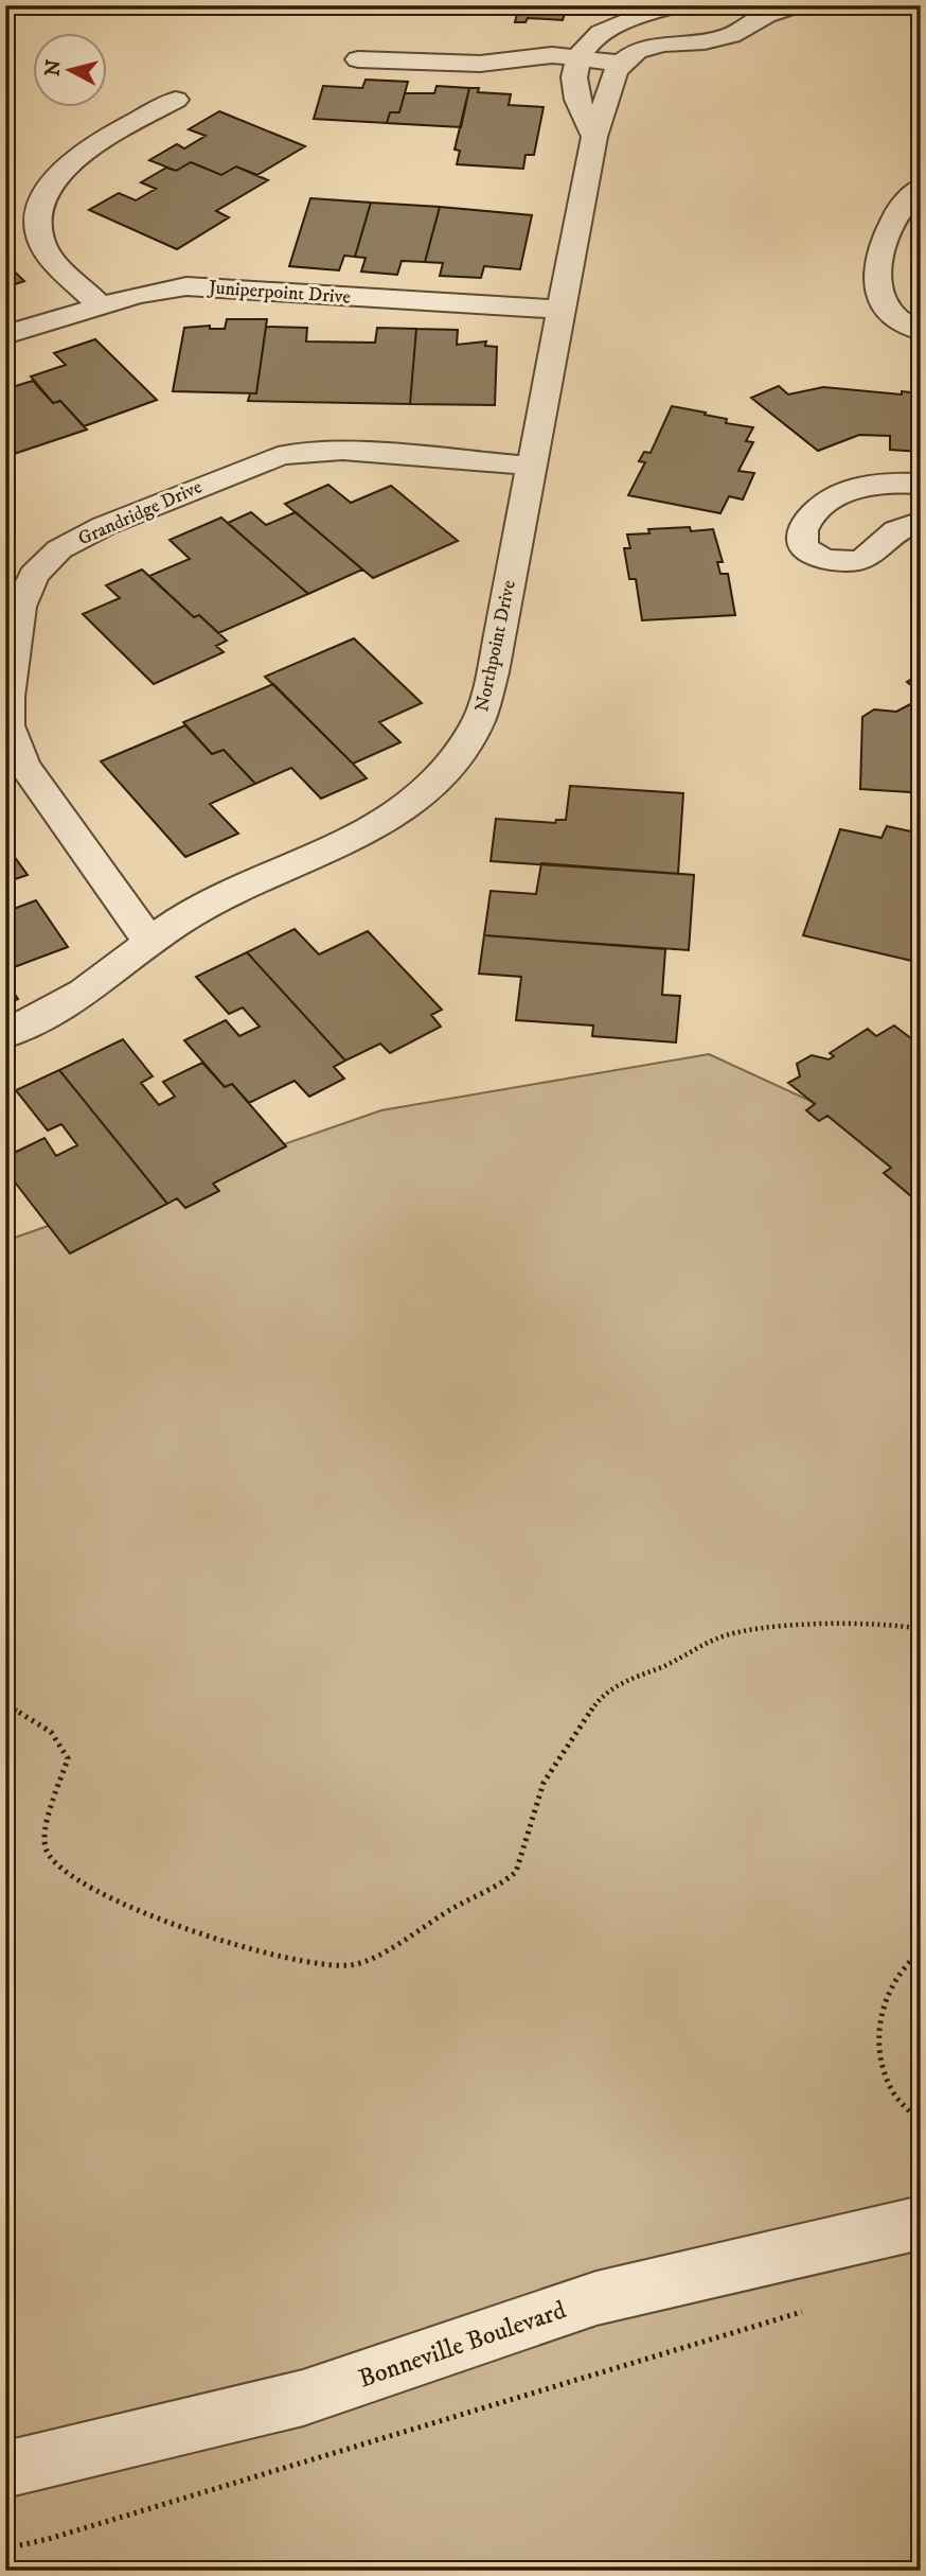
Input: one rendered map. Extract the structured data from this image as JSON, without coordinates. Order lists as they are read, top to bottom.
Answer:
{
  "streets": {
    "street": [
      "Juniperpoint Drive",
      "Grandridge Drive",
      "Northpoint Drive",
      "Bonneville Boulevard"
    ]
  },
  "crossings": [
    ["Juniperpoint Drive", "Northpoint Drive"],
    ["Grandridge Drive", "Northpoint Drive"]
  ],
  "north": "left"
}
